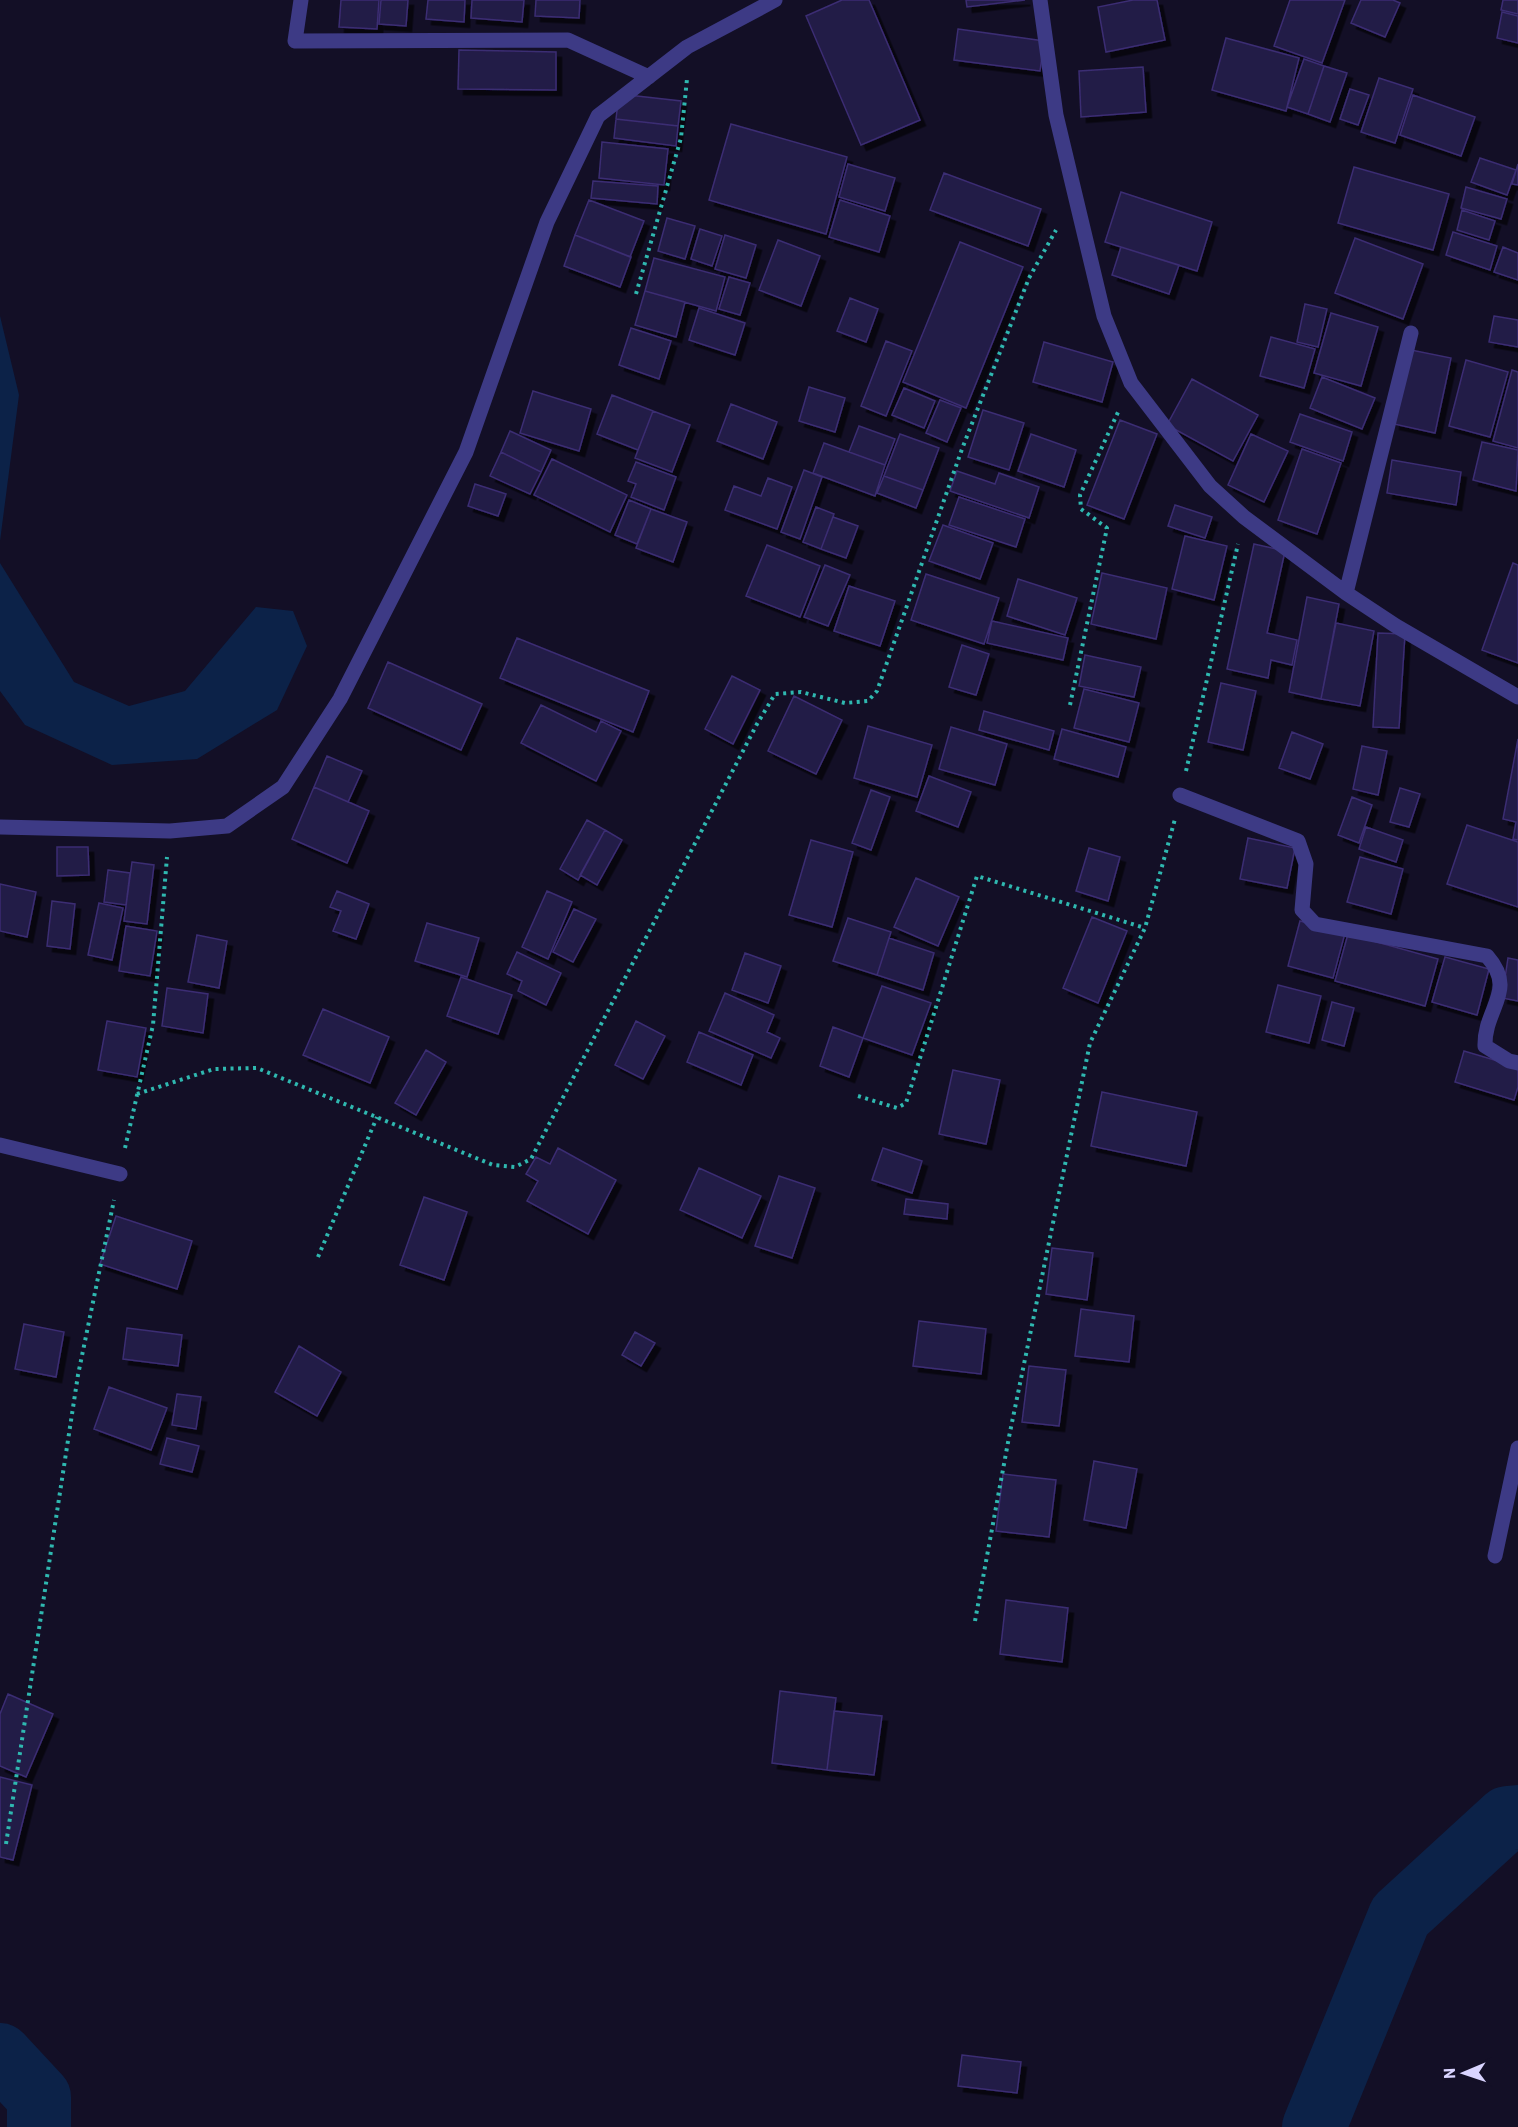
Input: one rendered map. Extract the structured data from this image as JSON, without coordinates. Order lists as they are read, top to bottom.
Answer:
{
  "north": "left"
}
